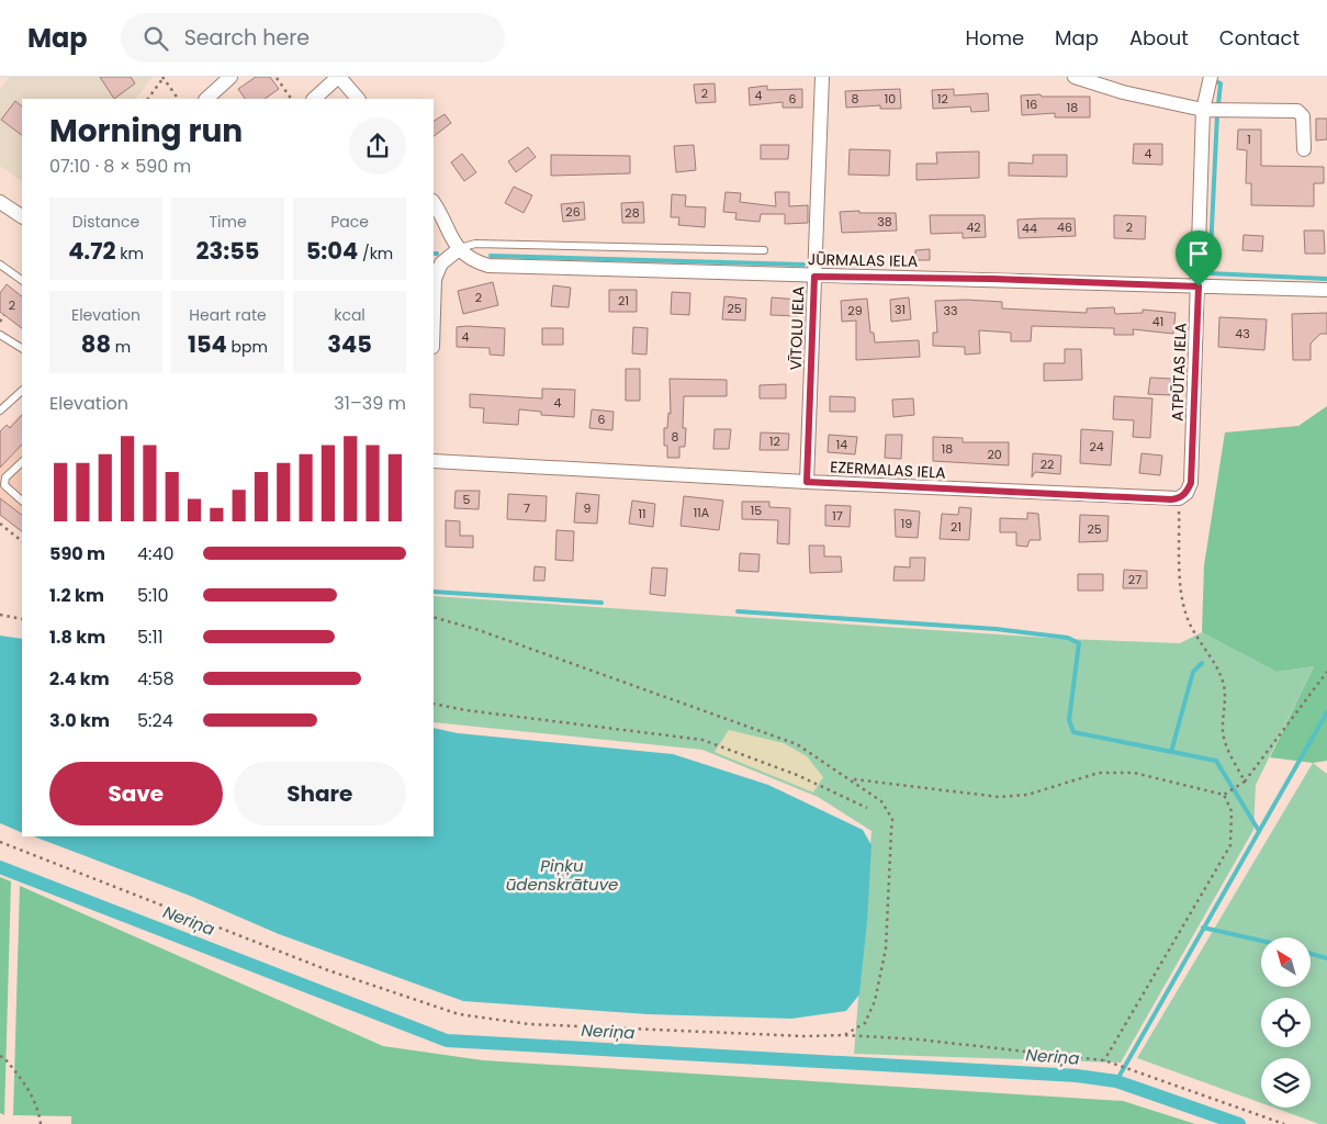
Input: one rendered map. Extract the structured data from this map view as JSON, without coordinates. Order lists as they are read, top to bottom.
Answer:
{
  "streets": {
    "street": [
      "JŪRMALAS IELA",
      "VĪTOLU IELA",
      "ATPŪTAS IELA",
      "EZERMALAS IELA"
    ]
  },
  "crossings": [
    ["JŪRMALAS IELA", "VĪTOLU IELA"],
    ["JŪRMALAS IELA", "ATPŪTAS IELA"],
    ["VĪTOLU IELA", "EZERMALAS IELA"],
    ["ATPŪTAS IELA", "EZERMALAS IELA"]
  ],
  "water": ["Piņķu ūdenskrātuve", "Neriņa"],
  "house_numbers": [
    "2",
    "4",
    "6",
    "8",
    "10",
    "12",
    "16",
    "18",
    "1",
    "4",
    "26",
    "28",
    "38",
    "42",
    "46",
    "2",
    "44",
    "2",
    "21",
    "2",
    "25",
    "31",
    "29",
    "33",
    "41",
    "43",
    "4",
    "4",
    "6",
    "8",
    "12",
    "14",
    "24",
    "18",
    "20",
    "22",
    "5",
    "7",
    "9",
    "15",
    "11A",
    "11",
    "17",
    "19",
    "21",
    "25",
    "27"
  ],
  "north": "top left",
  "page": {
    "header": "Map",
    "search": "Search here",
    "nav": [
      "Home",
      "Map",
      "About",
      "Contact"
    ],
    "heading": ["Morning run", "07:10 · 8 × 590 m"],
    "stats": [
      ["Distance", "4.72 km"],
      ["Time", "23:55"],
      ["Pace", "5:04 /km"],
      ["Elevation", "88 m"],
      ["Heart rate", "154 bpm"],
      ["kcal", "345"]
    ],
    "chart": ["Elevation", "31–39 m"],
    "list": [
      {
        "name": "590 m",
        "note": "4:40"
      },
      {
        "name": "1.2 km",
        "note": "5:10"
      },
      {
        "name": "1.8 km",
        "note": "5:11"
      },
      {
        "name": "2.4 km",
        "note": "4:58"
      },
      {
        "name": "3.0 km",
        "note": "5:24"
      }
    ],
    "buttons": ["Save", "Share"]
  }
}
